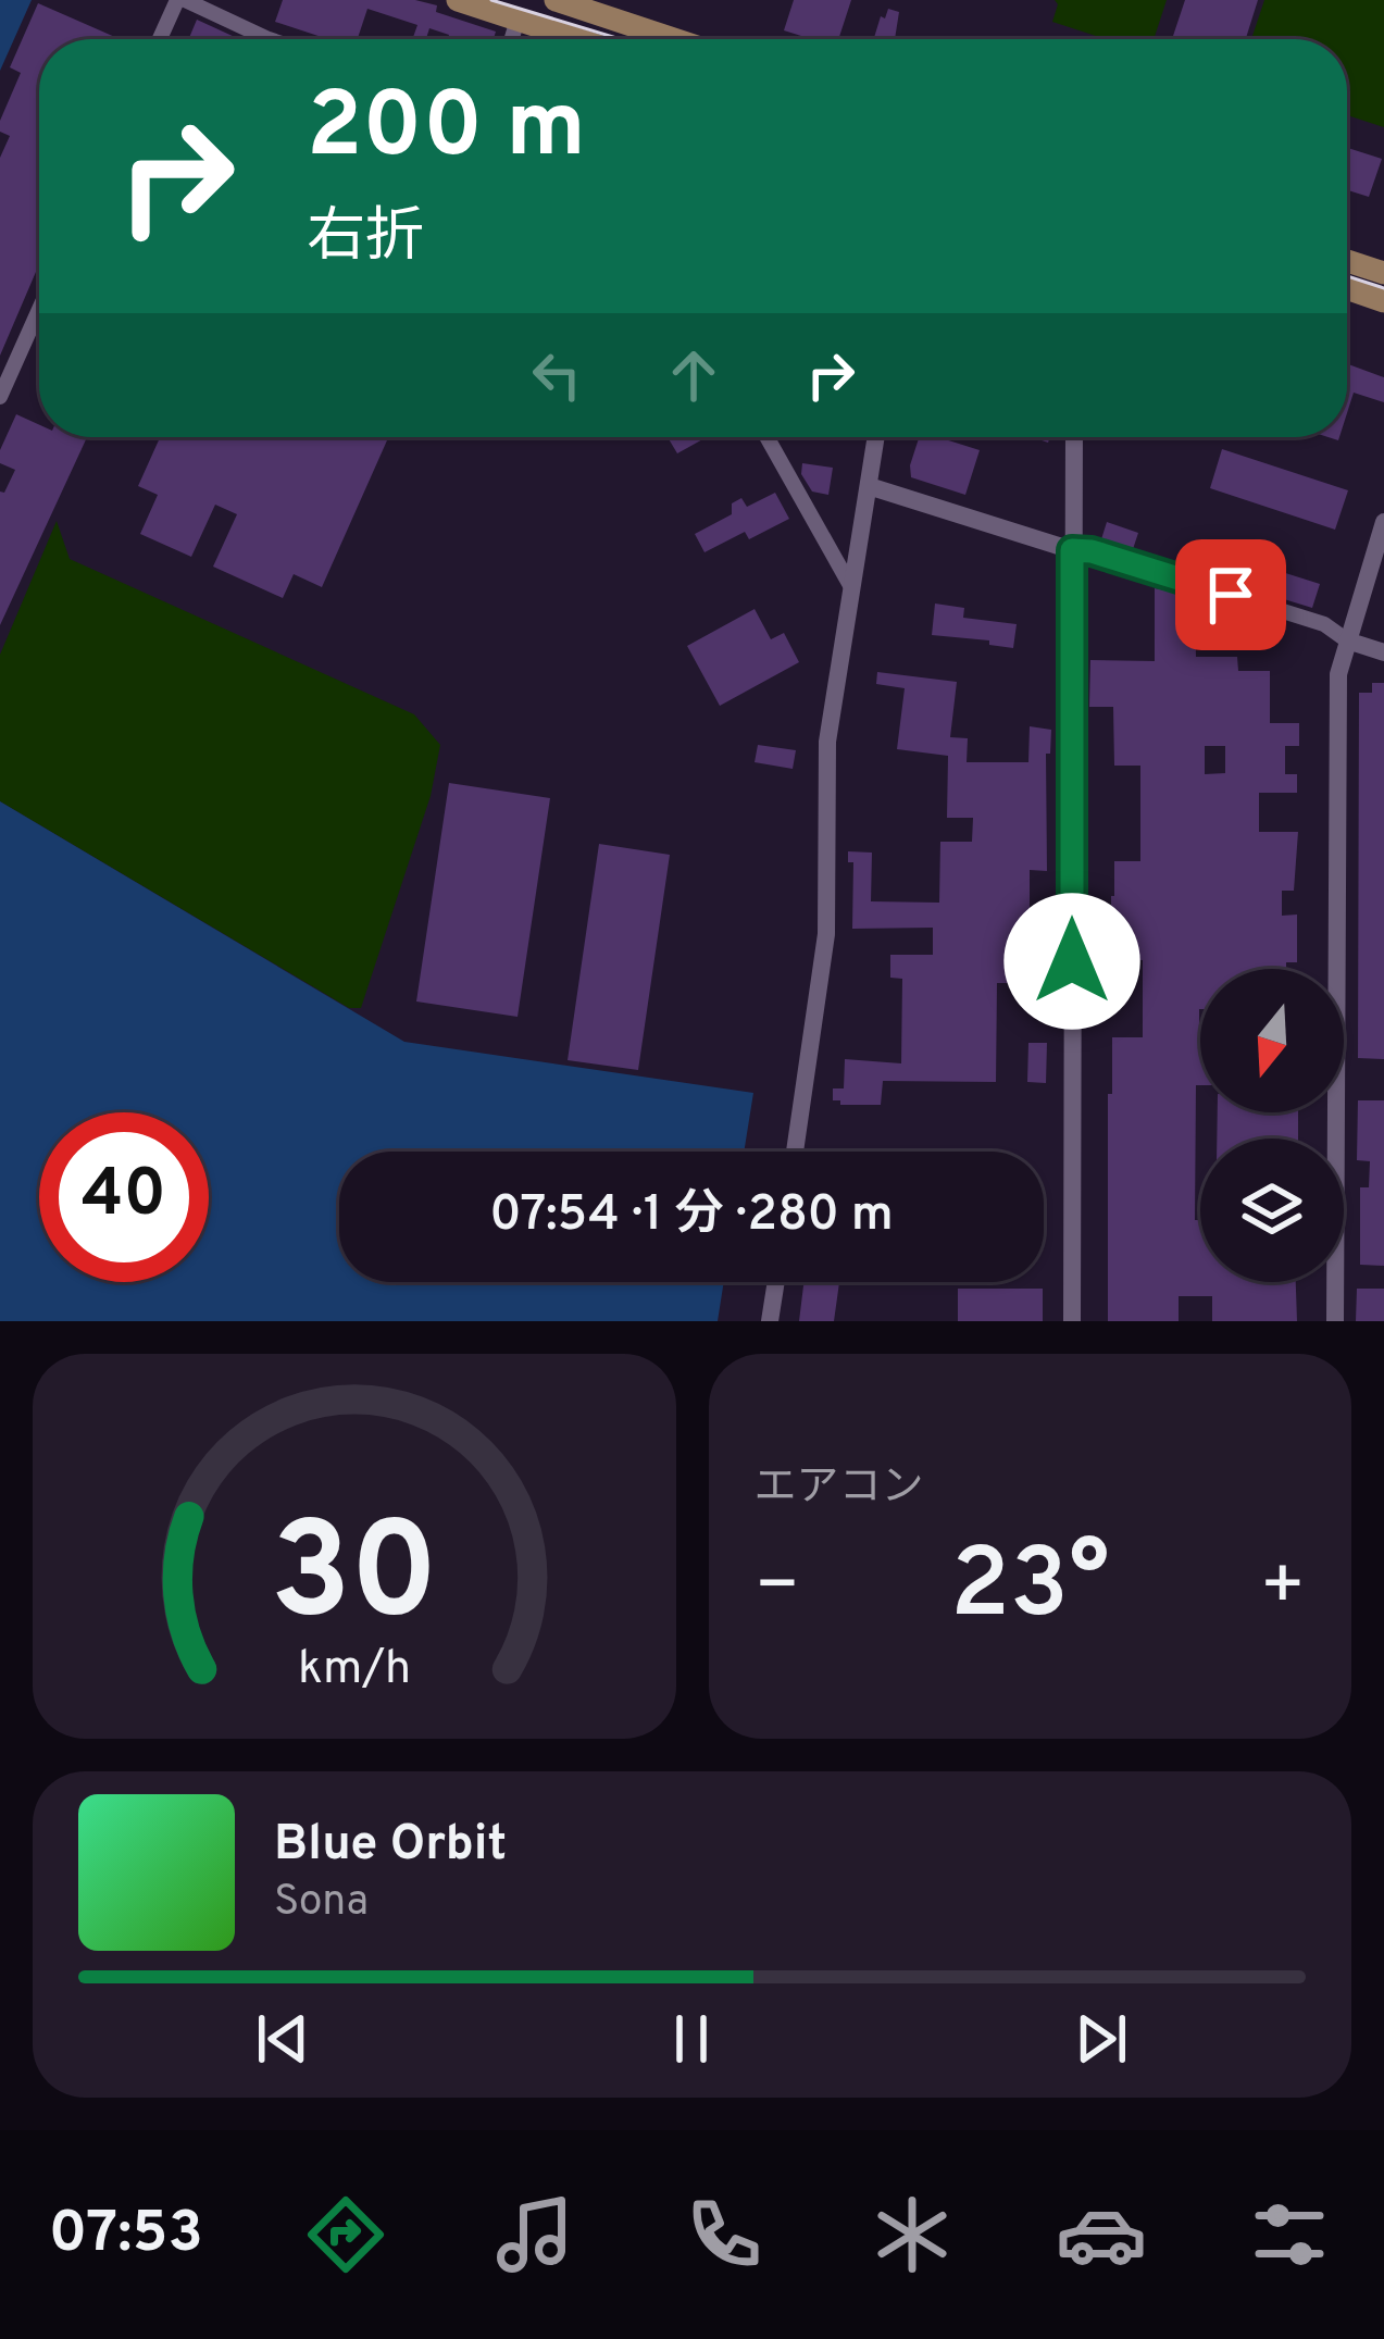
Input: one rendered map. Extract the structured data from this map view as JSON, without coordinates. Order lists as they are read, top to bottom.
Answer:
{
  "north": "bottom",
  "page": {
    "turn": ["200 m", "右折"],
    "limit": "40",
    "trip": "07:54 · 1 分 · 280 m",
    "tile": "エアコン",
    "heat": ["−", "23°", "+"],
    "song": ["Blue Orbit", "Sona"],
    "tabs": "07:53",
    "gauge": ["30", "km/h"]
  }
}
